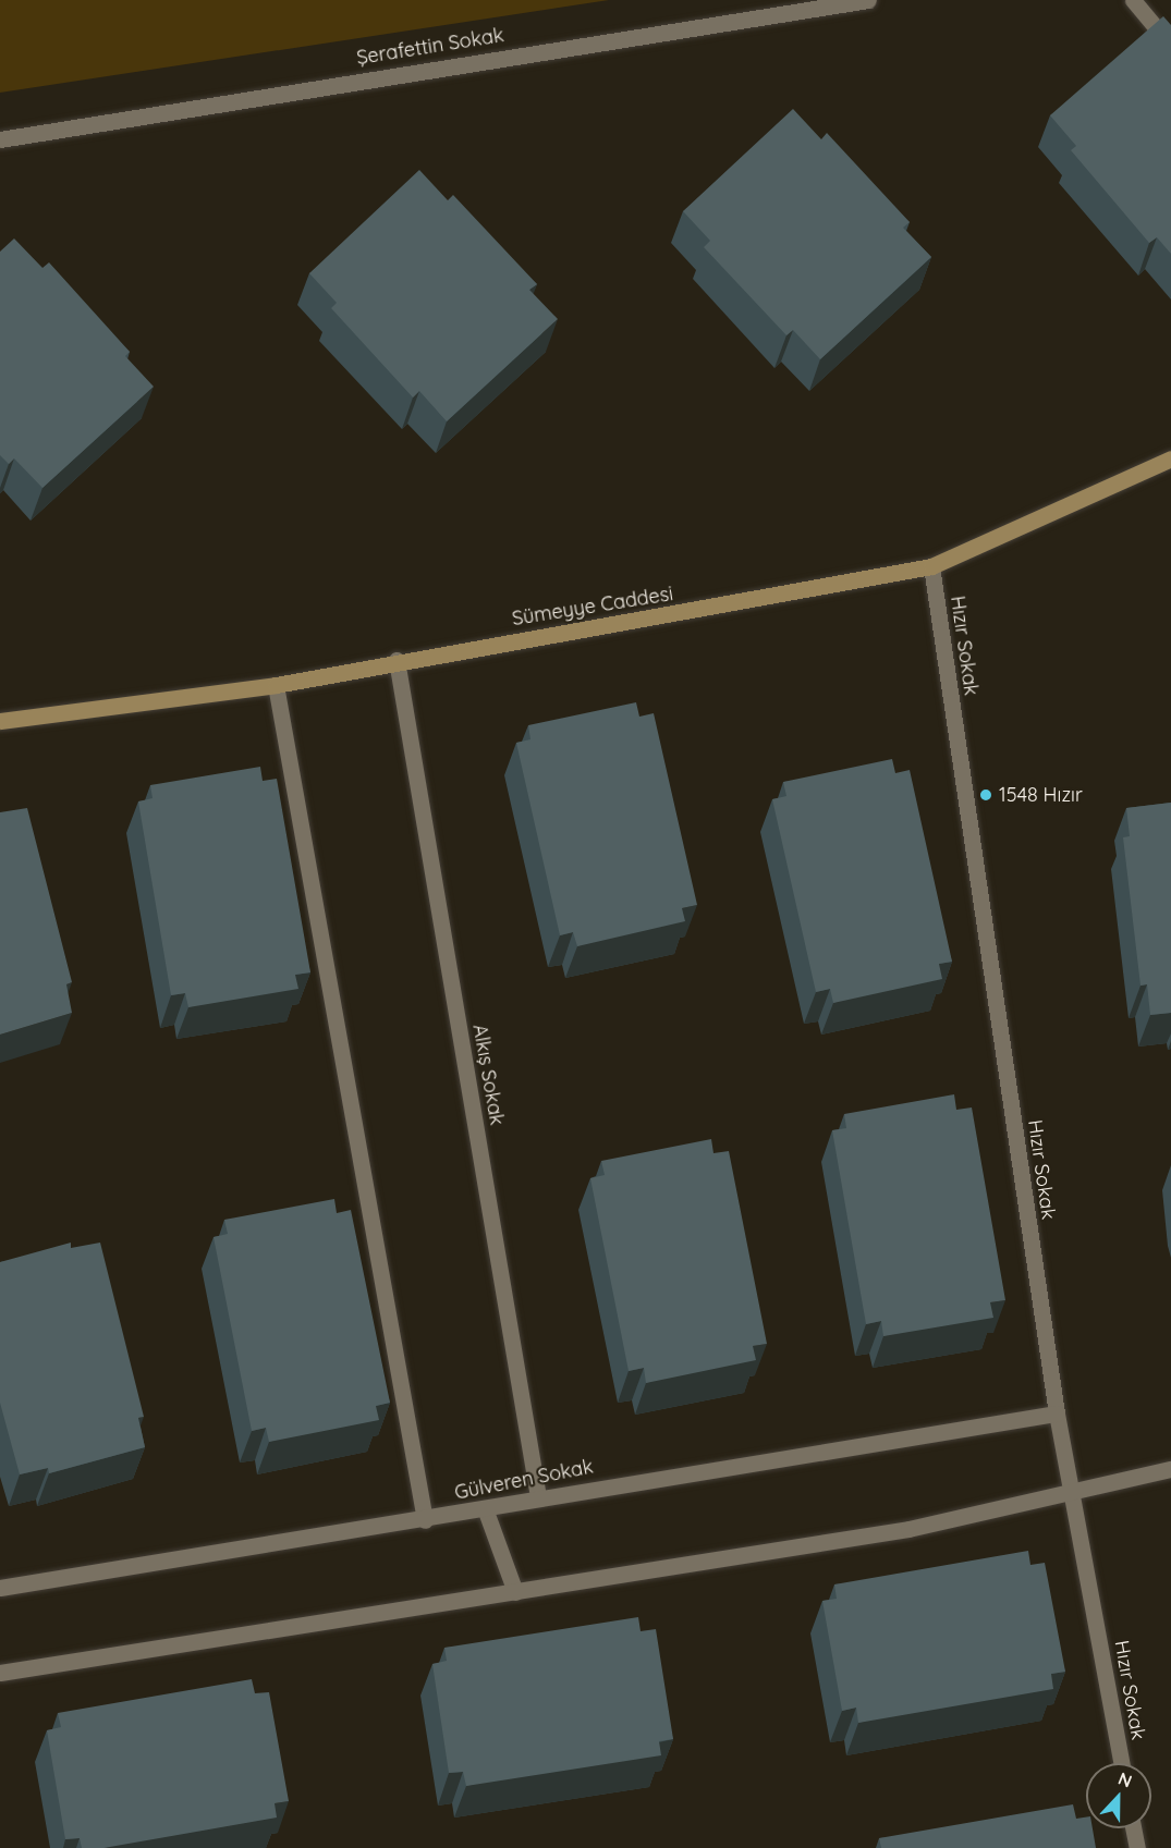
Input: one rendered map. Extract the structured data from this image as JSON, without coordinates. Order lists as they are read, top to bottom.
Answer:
{
  "streets": {
    "street": [
      "Şerafettin Sokak",
      "Sümeyye Caddesi",
      "Hızır Sokak",
      "Alkış Sokak",
      "Gülveren Sokak"
    ]
  },
  "crossings": [
    ["Sümeyye Caddesi", "Hızır Sokak"],
    ["Sümeyye Caddesi", "Alkış Sokak"],
    ["Hızır Sokak", "Gülveren Sokak"],
    ["Alkış Sokak", "Gülveren Sokak"]
  ],
  "places": ["1548 Hızır"],
  "north": "top"
}
